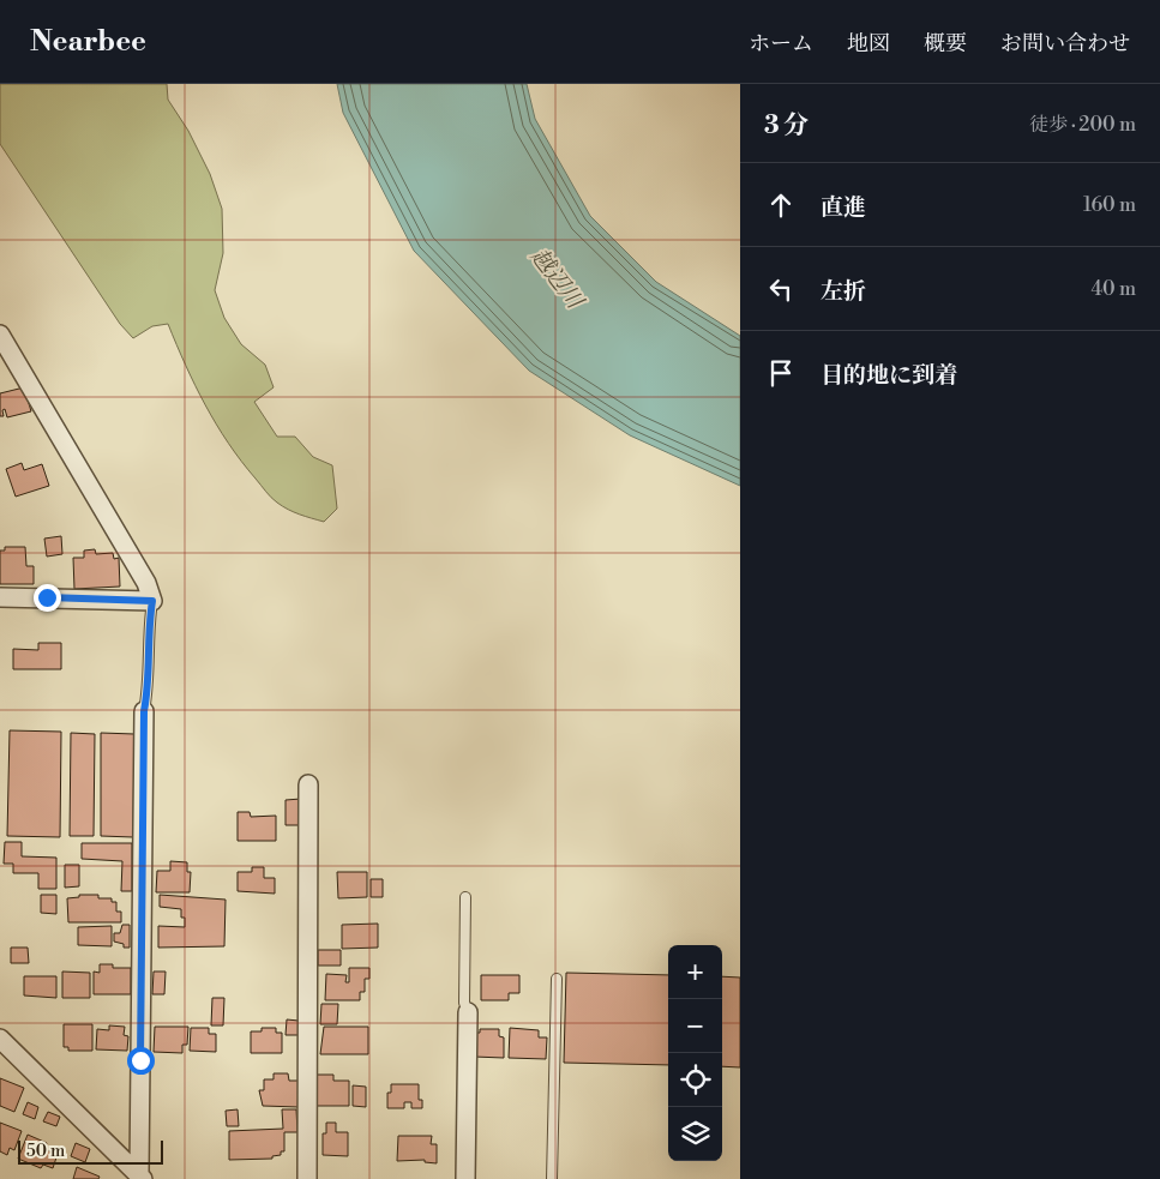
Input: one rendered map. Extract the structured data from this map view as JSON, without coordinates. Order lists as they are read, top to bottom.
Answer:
{
  "water": ["越辺川"],
  "scale_bar": "50 m",
  "page": {
    "header": "Nearbee",
    "nav": [
      "ホーム",
      "地図",
      "概要",
      "お問い合わせ"
    ],
    "heading": ["3 分", "徒歩 · 200 m"],
    "list": [
      ["直進", "160 m"],
      ["左折", "40 m"],
      "目的地に到着"
    ],
    "map_buttons": ["+", "−"],
    "scale": "50 m"
  }
}
